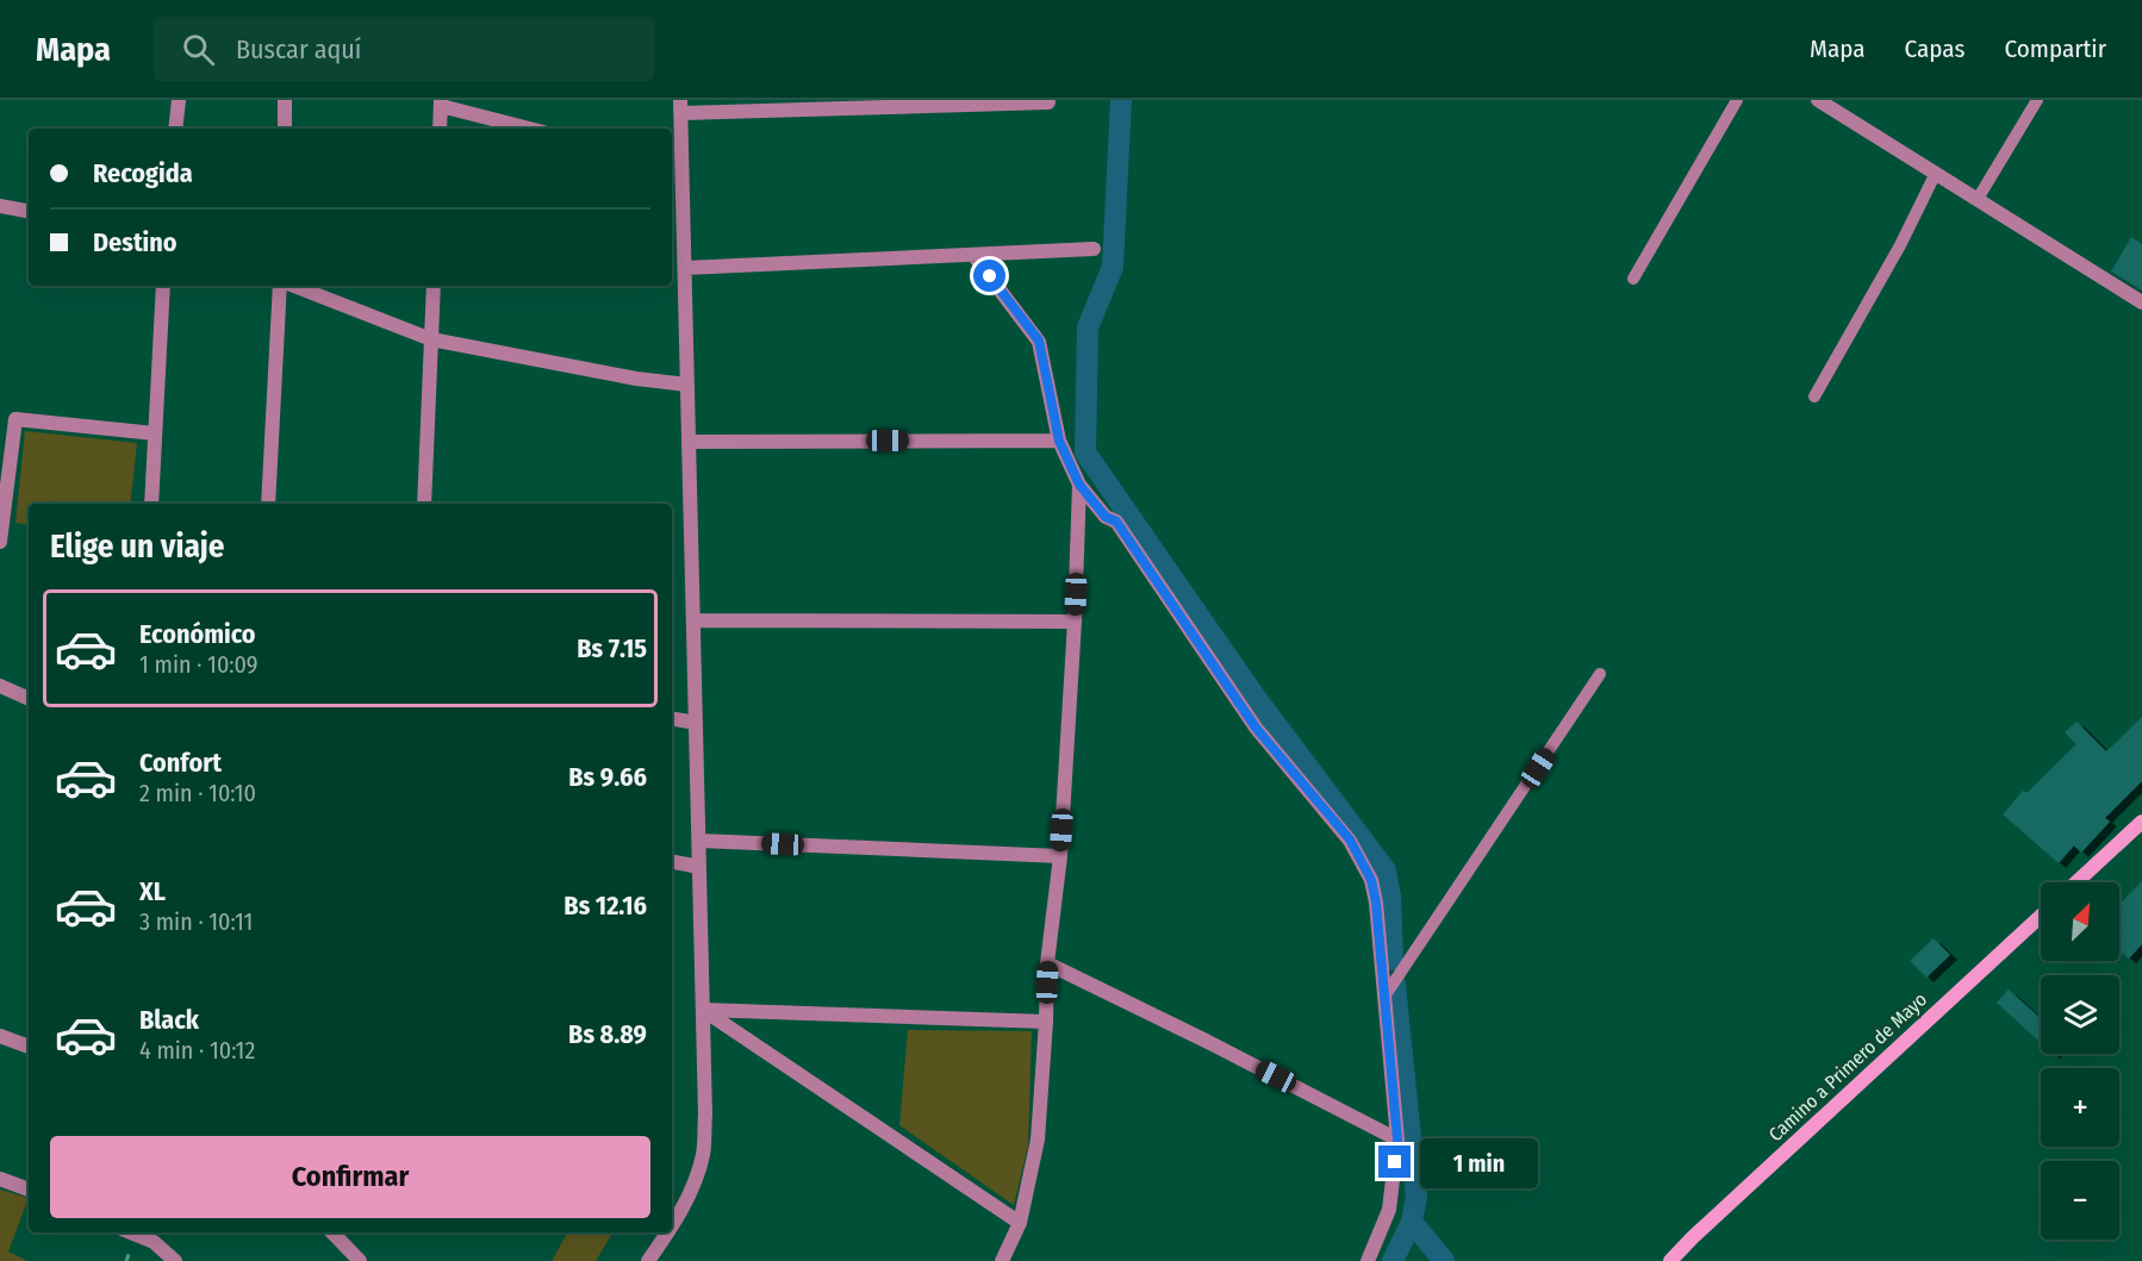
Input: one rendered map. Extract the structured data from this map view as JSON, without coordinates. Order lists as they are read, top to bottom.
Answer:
{
  "streets": {
    "main road": ["Camino a Primero de Mayo"]
  },
  "north": "top right",
  "page": {
    "header": "Mapa",
    "search": "Buscar aquí",
    "nav": ["Mapa", "Capas", "Compartir"],
    "banner": ["Recogida", "Destino"],
    "heading": "Elige un viaje",
    "list": [
      {
        "name": "Económico",
        "note": "1 min · 10:09",
        "value": "Bs 7.15"
      },
      {
        "name": "Confort",
        "note": "2 min · 10:10",
        "value": "Bs 9.66"
      },
      {
        "name": "XL",
        "note": "3 min · 10:11",
        "value": "Bs 12.16"
      },
      {
        "name": "Black",
        "note": "4 min · 10:12",
        "value": "Bs 8.89"
      }
    ],
    "map_buttons": ["+", "−"],
    "buttons": "Confirmar",
    "bubble": "1 min"
  }
}
